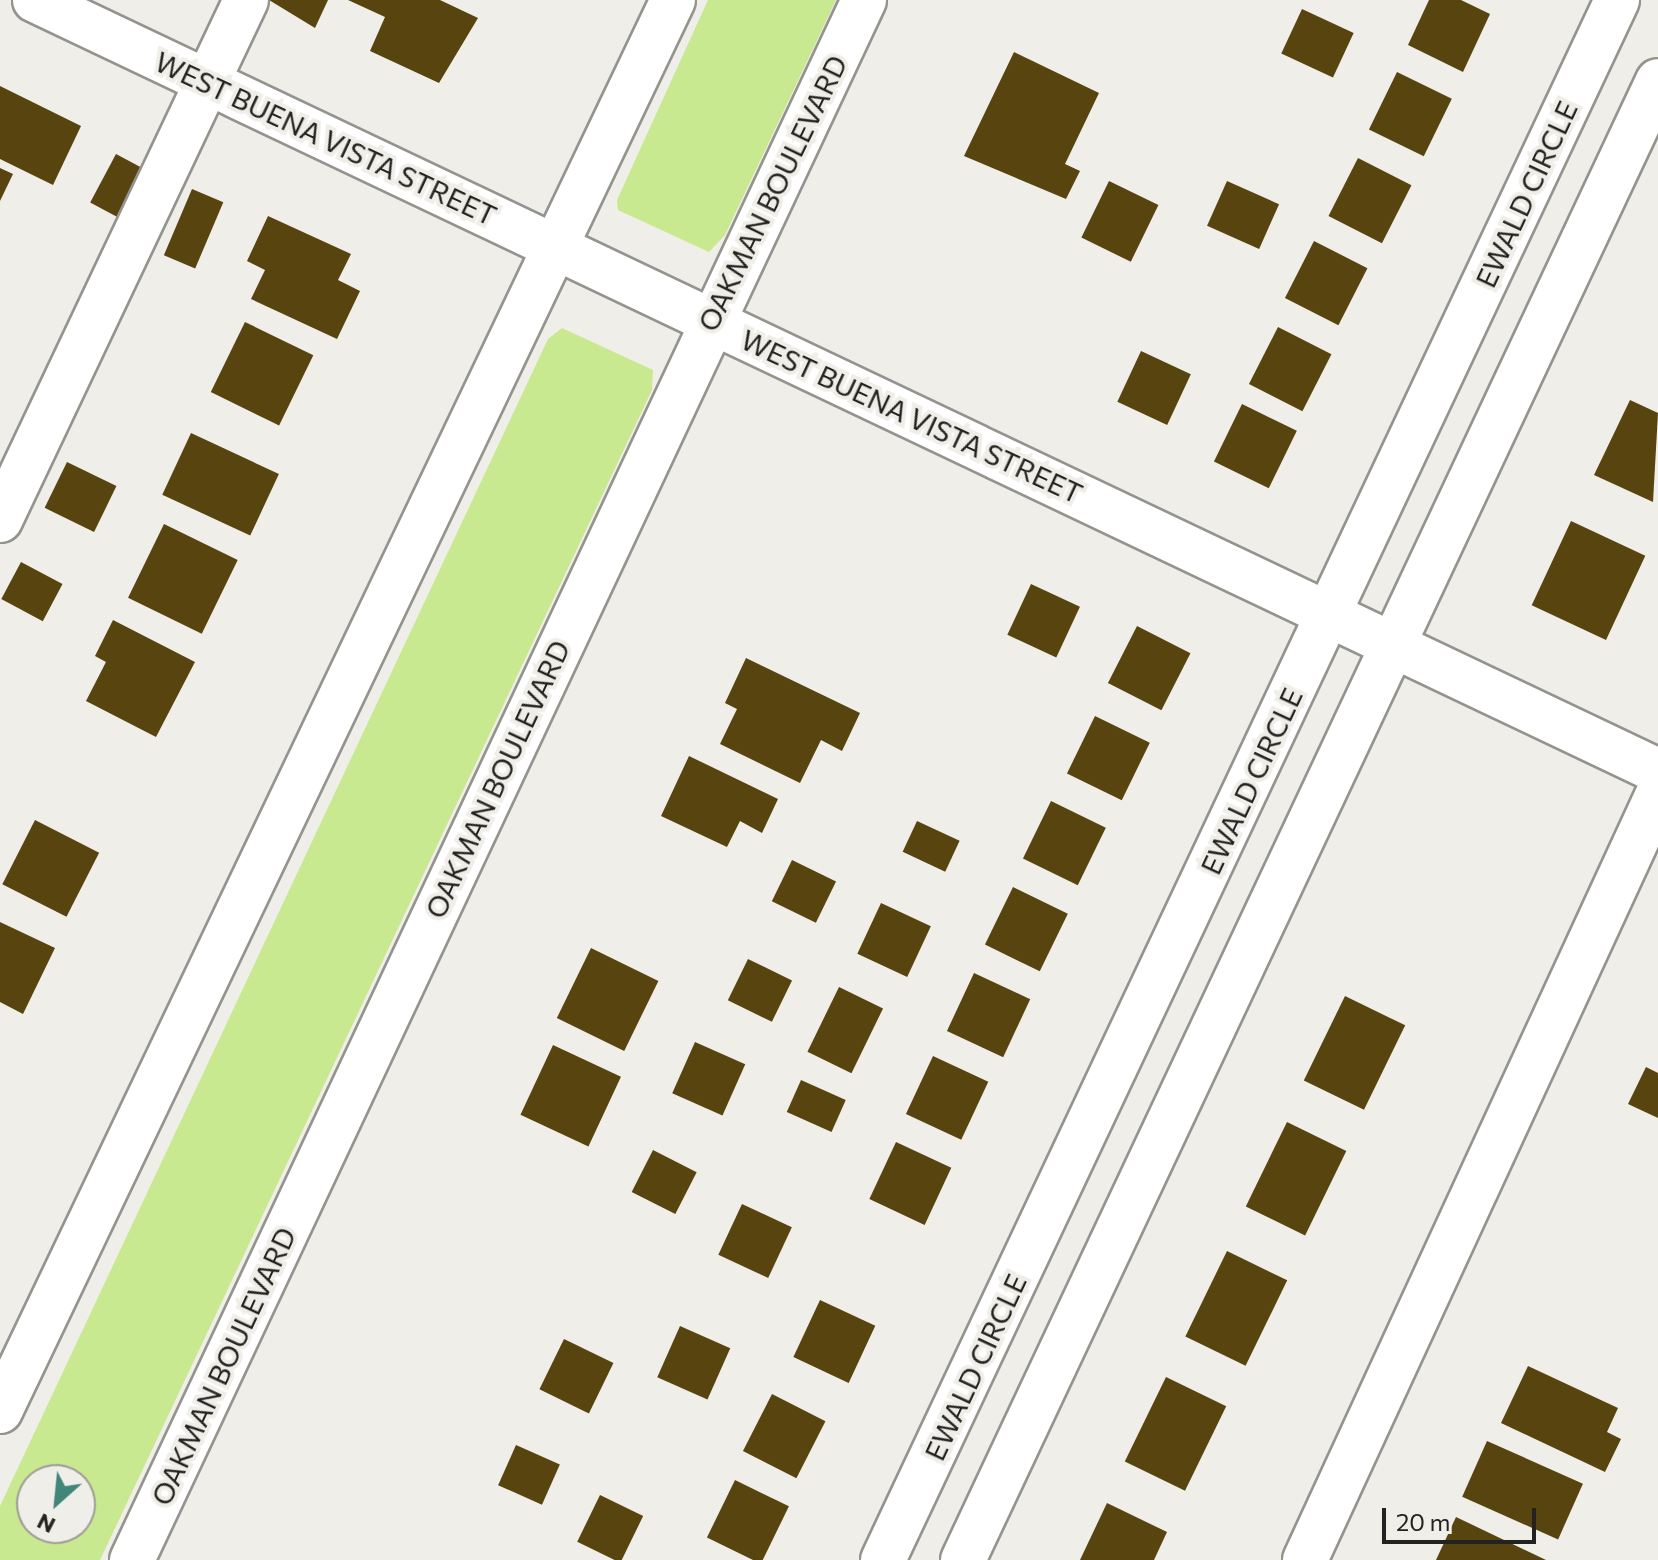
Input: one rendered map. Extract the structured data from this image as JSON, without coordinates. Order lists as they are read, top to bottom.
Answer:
{
  "streets": {
    "street": ["WEST BUENA VISTA STREET", "OAKMAN BOULEVARD", "EWALD CIRCLE"]
  },
  "crossings": [
    ["WEST BUENA VISTA STREET", "OAKMAN BOULEVARD"],
    ["WEST BUENA VISTA STREET", "EWALD CIRCLE"]
  ],
  "scale_bar": "20 m",
  "north": "bottom left"
}
